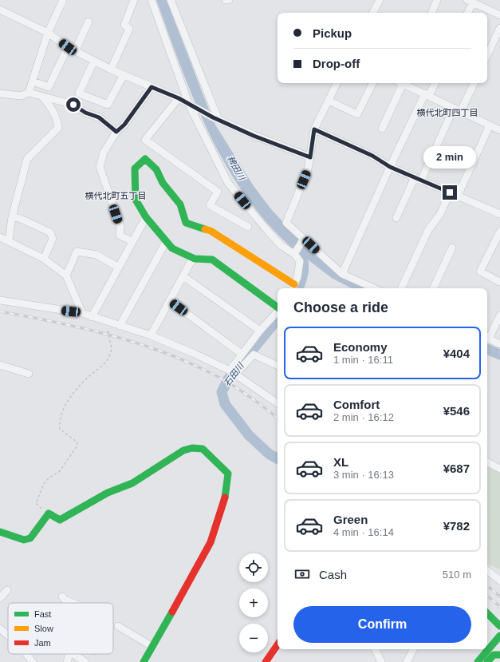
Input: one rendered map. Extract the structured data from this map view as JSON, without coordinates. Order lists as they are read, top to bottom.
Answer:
{
  "districts": ["横代北町四丁目", "横代北町五丁目"],
  "water": ["稗田川", "石田川"],
  "legend": ["Fast", "Slow", "Jam"],
  "page": {
    "banner": ["Pickup", "Drop-off"],
    "bubble": "2 min",
    "heading": "Choose a ride",
    "list": [
      {
        "name": "Economy",
        "note": "1 min · 16:11",
        "value": "¥404"
      },
      {
        "name": "Comfort",
        "note": "2 min · 16:12",
        "value": "¥546"
      },
      {
        "name": "XL",
        "note": "3 min · 16:13",
        "value": "¥687"
      },
      {
        "name": "Green",
        "note": "4 min · 16:14",
        "value": "¥782"
      }
    ],
    "map_buttons": ["+", "−"],
    "pay": ["Cash", "510 m"],
    "buttons": "Confirm"
  }
}
